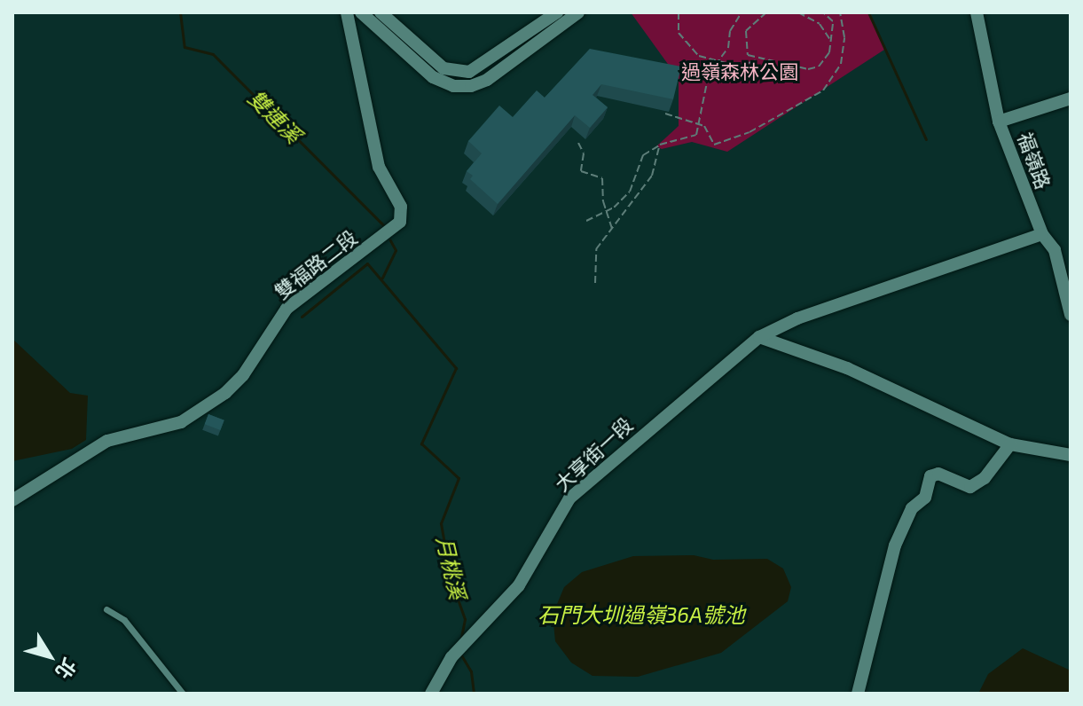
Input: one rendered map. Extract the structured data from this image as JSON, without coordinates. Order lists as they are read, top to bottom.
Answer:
{
  "streets": {
    "street": ["福嶺路", "雙福路二段", "大享街一段"]
  },
  "crossings": [
    ["福嶺路", "大享街一段"]
  ],
  "water": ["雙連溪", "月桃溪", "石門大圳過嶺36A號池"],
  "parks": ["過嶺森林公園"],
  "north": "bottom right"
}
